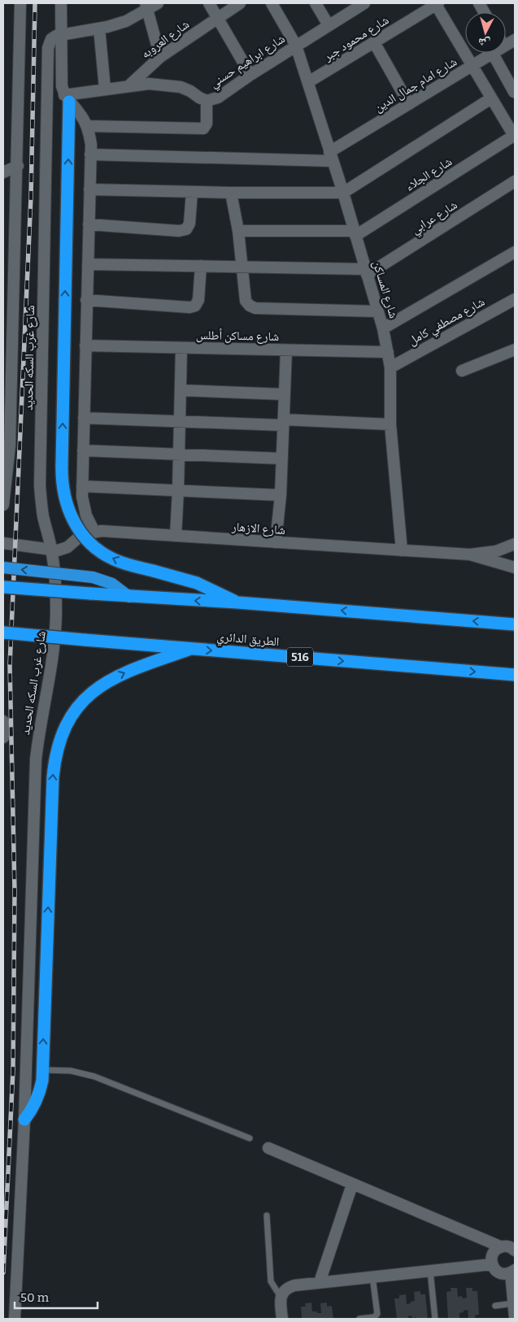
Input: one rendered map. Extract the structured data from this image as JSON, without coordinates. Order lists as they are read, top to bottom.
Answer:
{
  "streets": {
    "highway": ["الطريق الدائري", "516"],
    "street": [
      "شارع محمود جبر",
      "شارع العروبه",
      "شارع ابراهيم حسني",
      "شارع امام جمال الدين",
      "شارع الجلاء",
      "شارع عرابي",
      "شارع المساكن",
      "شارع مصطفي كامل",
      "شارع مساكن أطلس",
      "شارع غرب السكه الحديد",
      "شارع الازهار"
    ]
  },
  "crossings": [
    ["شارع محمود جبر", "شارع المساكن"],
    ["شارع العروبه", "شارع ابراهيم حسني"],
    ["شارع ابراهيم حسني", "شارع المساكن"],
    ["شارع امام جمال الدين", "شارع المساكن"],
    ["شارع الجلاء", "شارع المساكن"],
    ["شارع عرابي", "شارع المساكن"],
    ["شارع المساكن", "شارع مصطفي كامل"],
    ["شارع المساكن", "شارع مساكن أطلس"],
    ["شارع المساكن", "شارع الازهار"],
    ["شارع غرب السكه الحديد", "شارع الازهار"]
  ],
  "scale_bar": "50 m",
  "north": "bottom"
}
